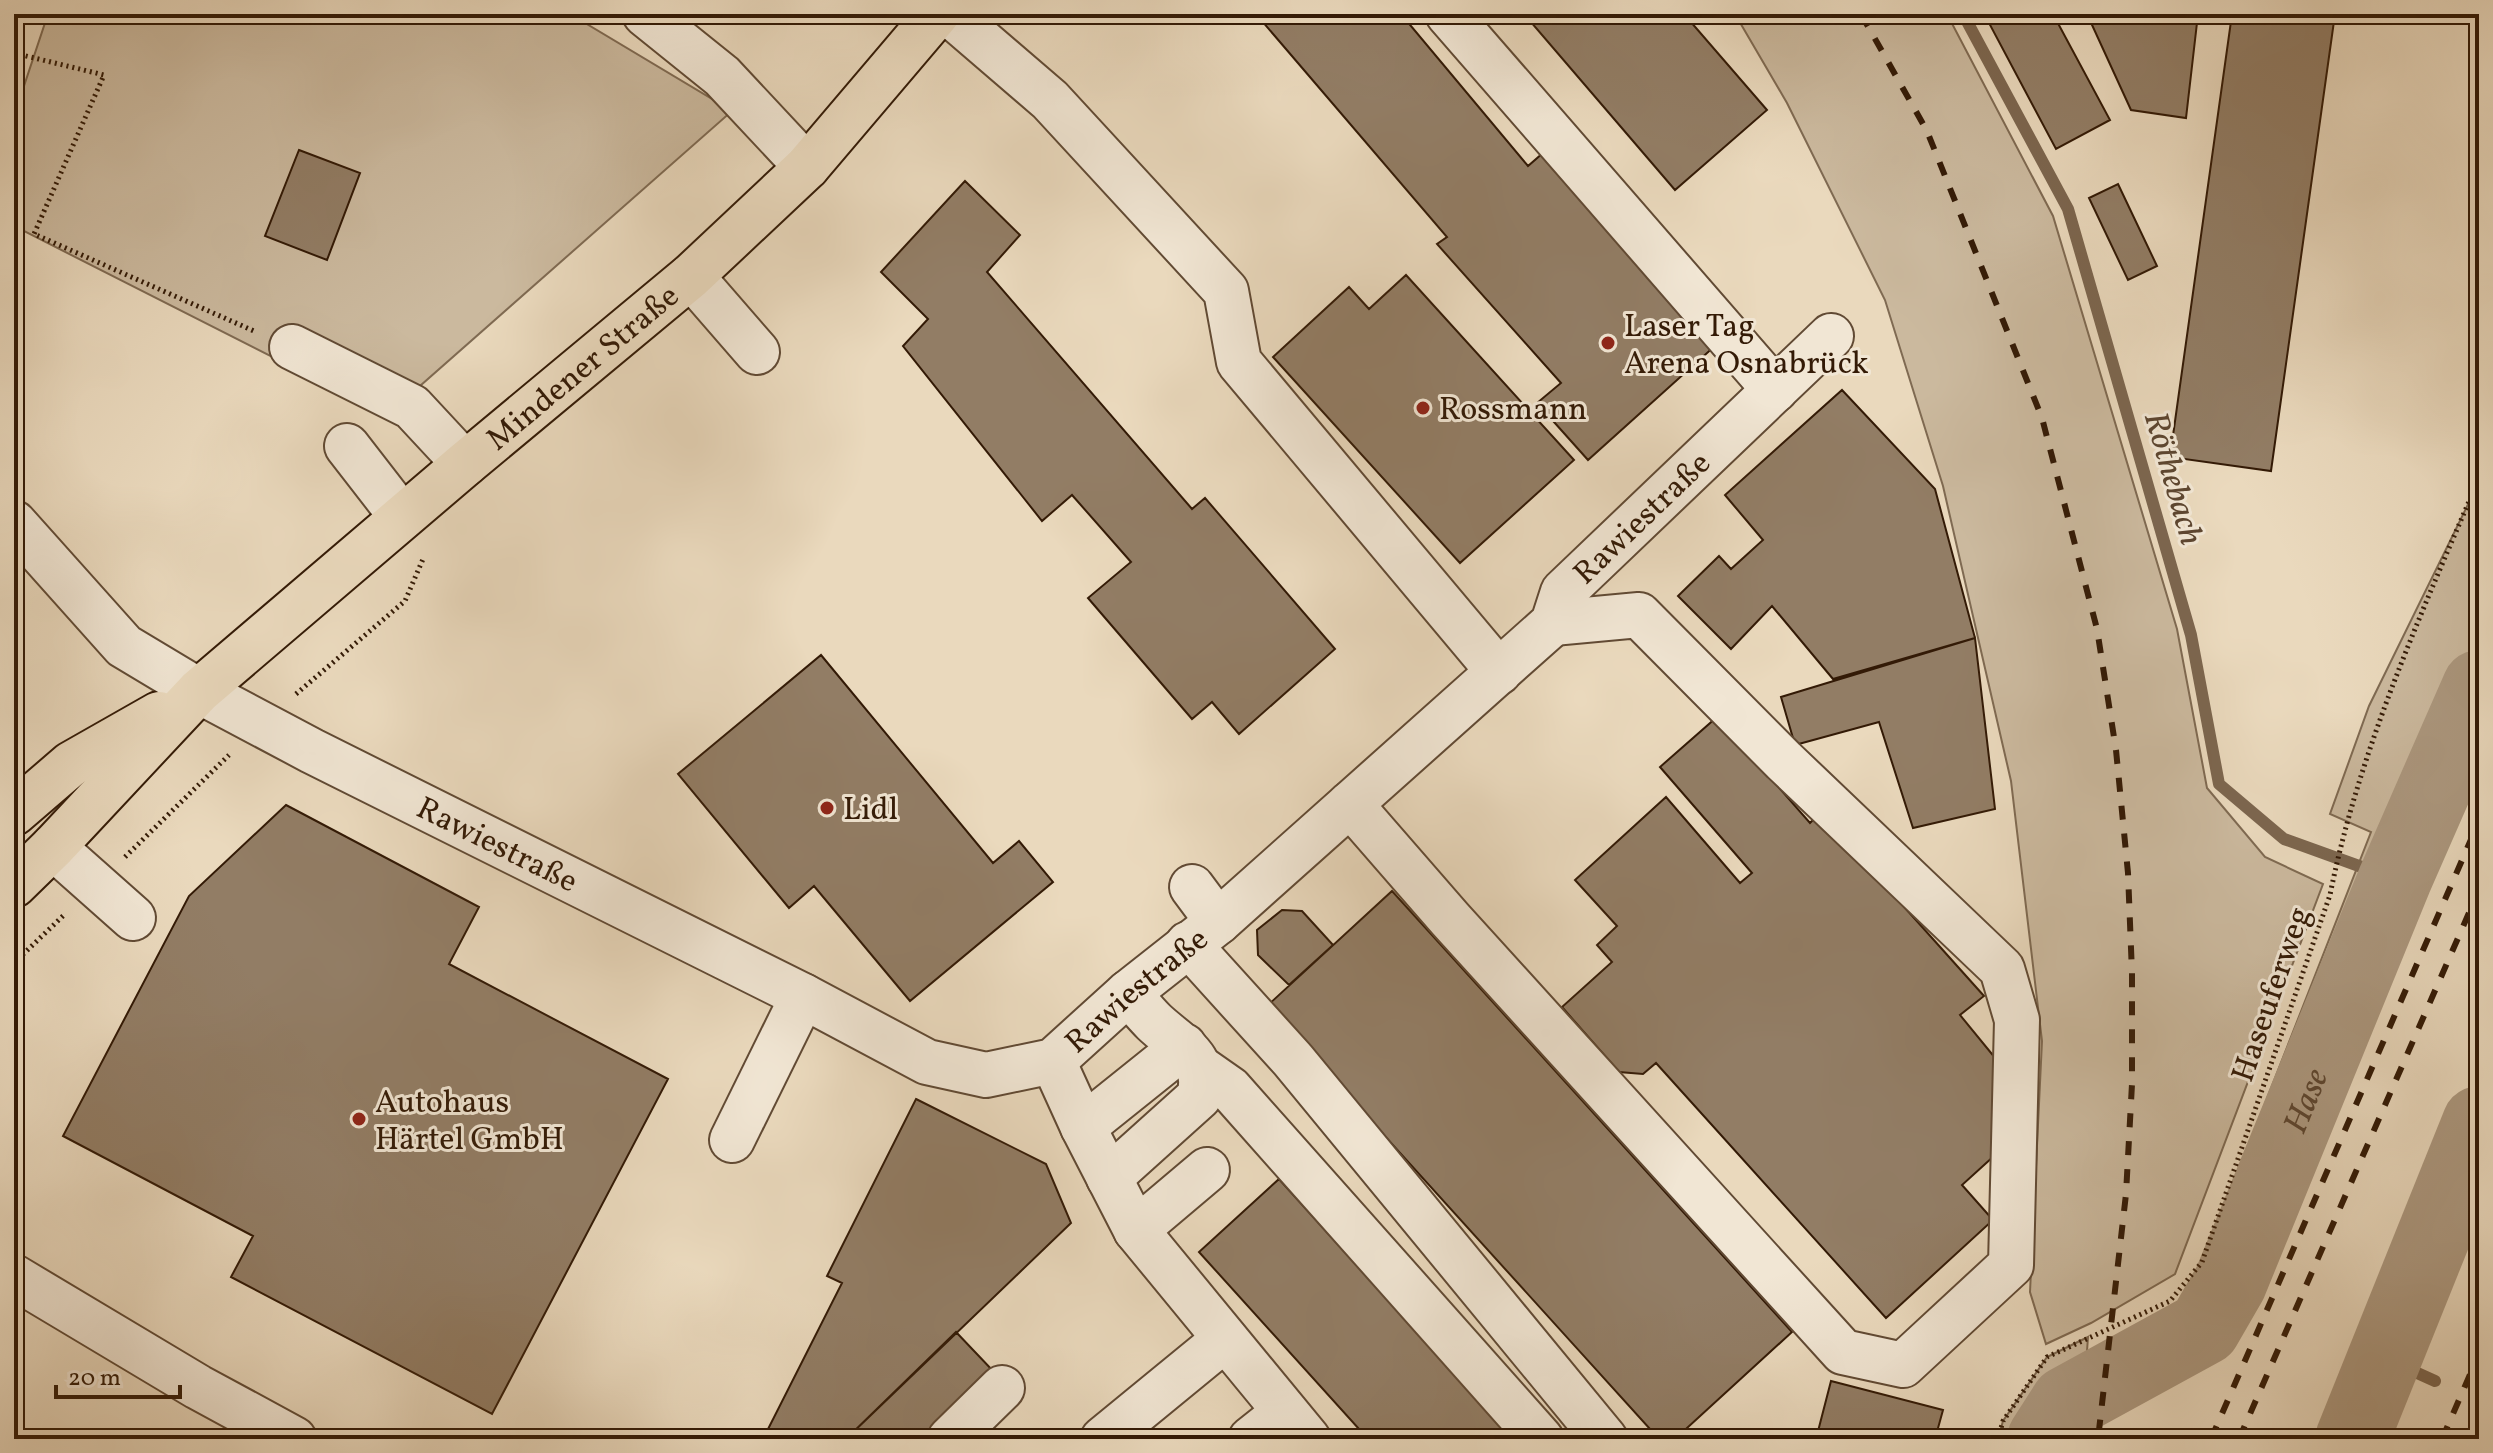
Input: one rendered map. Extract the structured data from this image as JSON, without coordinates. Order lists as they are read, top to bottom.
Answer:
{
  "streets": {
    "main road": ["Mindener Straße"],
    "street": ["Rawiestraße"],
    "path": ["Haseuferweg"]
  },
  "crossings": [
    ["Mindener Straße", "Rawiestraße"]
  ],
  "water": ["Röthebach", "Hase"],
  "places": [
    "Laser Tag Arena Osnabrück",
    "Rossmann",
    "Lidl",
    "Autohaus Härtel GmbH"
  ],
  "scale_bar": "20 m"
}
